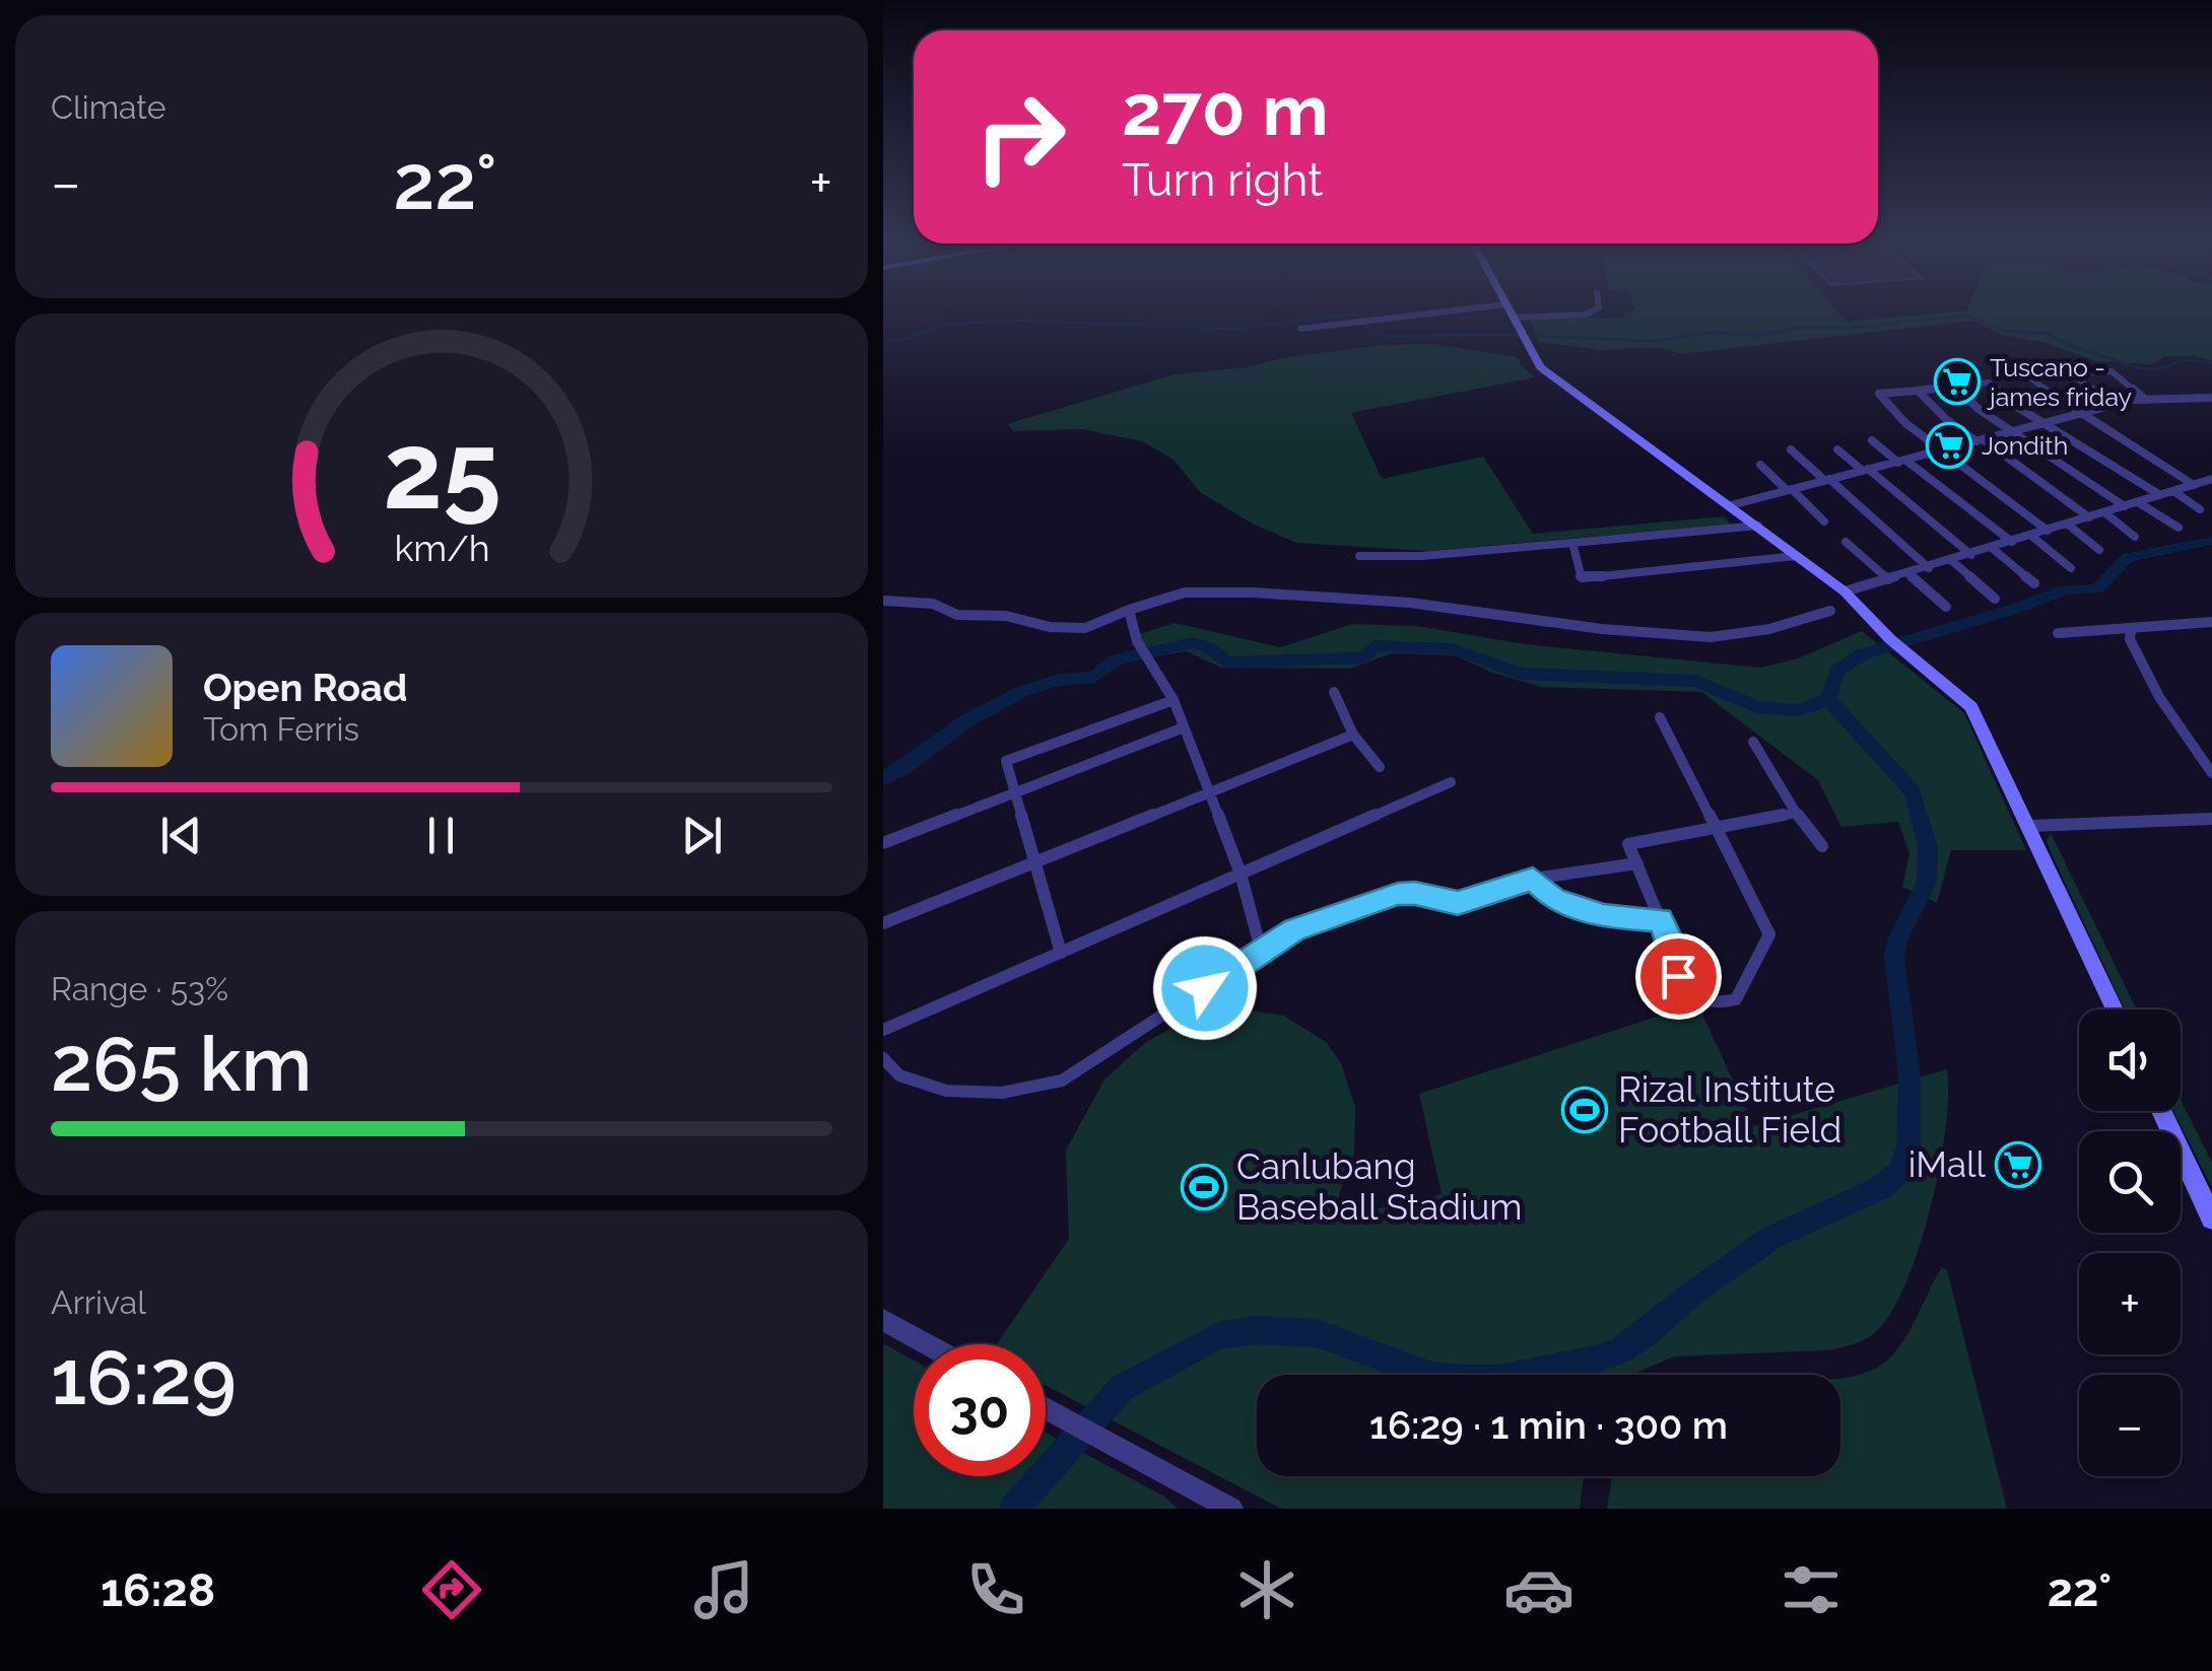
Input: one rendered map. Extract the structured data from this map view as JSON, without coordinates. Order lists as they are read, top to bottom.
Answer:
{
  "places": {
    "supermarket": ["Tuscano - james friday", "Jondith", "iMall"],
    "sports": ["Rizal Institute Football Field", "Canlubang Baseball Stadium"]
  },
  "page": {
    "tile": [
      "Climate",
      ["Range · 53%", "265 km"],
      ["Arrival", "16:29"]
    ],
    "turn": ["270 m", "Turn right"],
    "heat": ["−", "22°", "+"],
    "song": ["Open Road", "Tom Ferris"],
    "map_buttons": ["+", "−"],
    "limit": "30",
    "trip": "16:29 · 1 min · 300 m",
    "tabs": ["16:28", "22°"],
    "gauge": ["25", "km/h"]
  }
}
